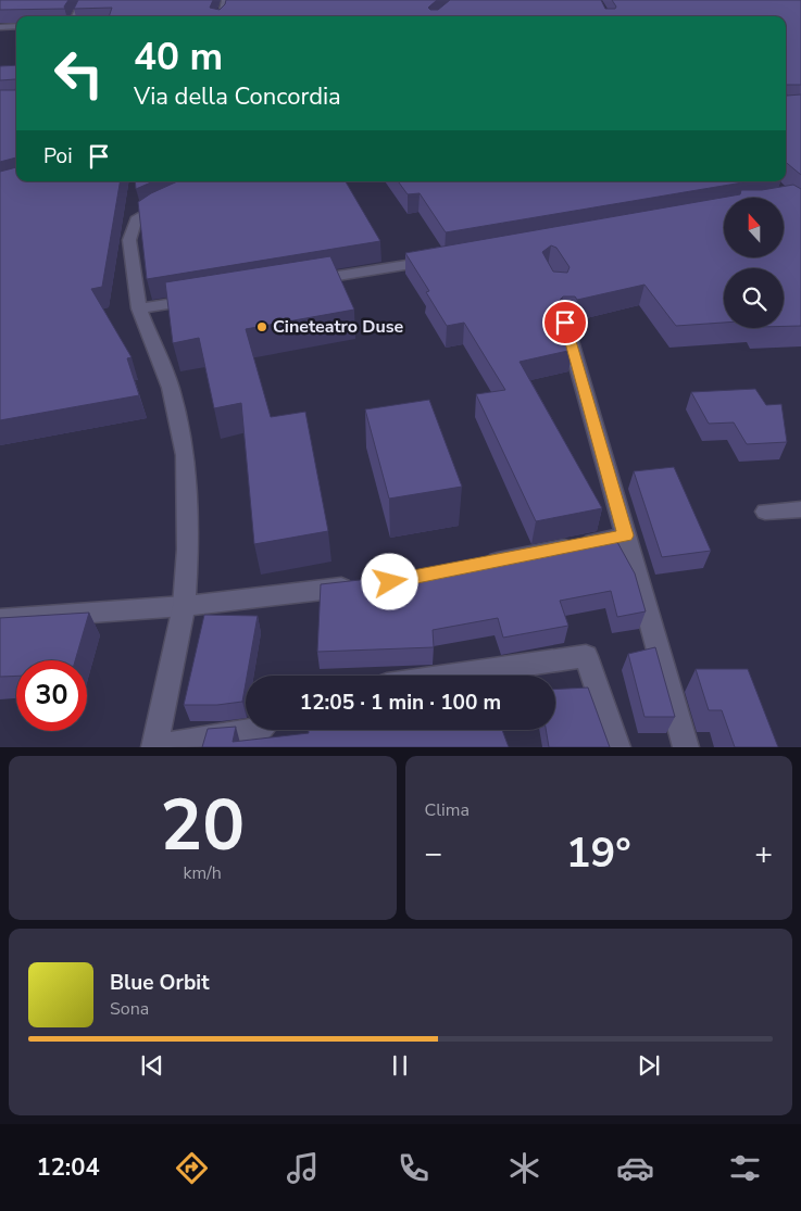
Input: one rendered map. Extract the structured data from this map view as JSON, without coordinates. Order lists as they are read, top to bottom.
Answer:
{
  "places": ["Cineteatro Duse"],
  "north": "top",
  "page": {
    "turn": ["40 m", "Via della Concordia"],
    "then": "Poi",
    "limit": "30",
    "trip": "12:05 · 1 min · 100 m",
    "tile": [
      ["20", "km/h"],
      "Clima"
    ],
    "heat": ["−", "19°", "+"],
    "song": ["Blue Orbit", "Sona"],
    "tabs": "12:04"
  }
}
